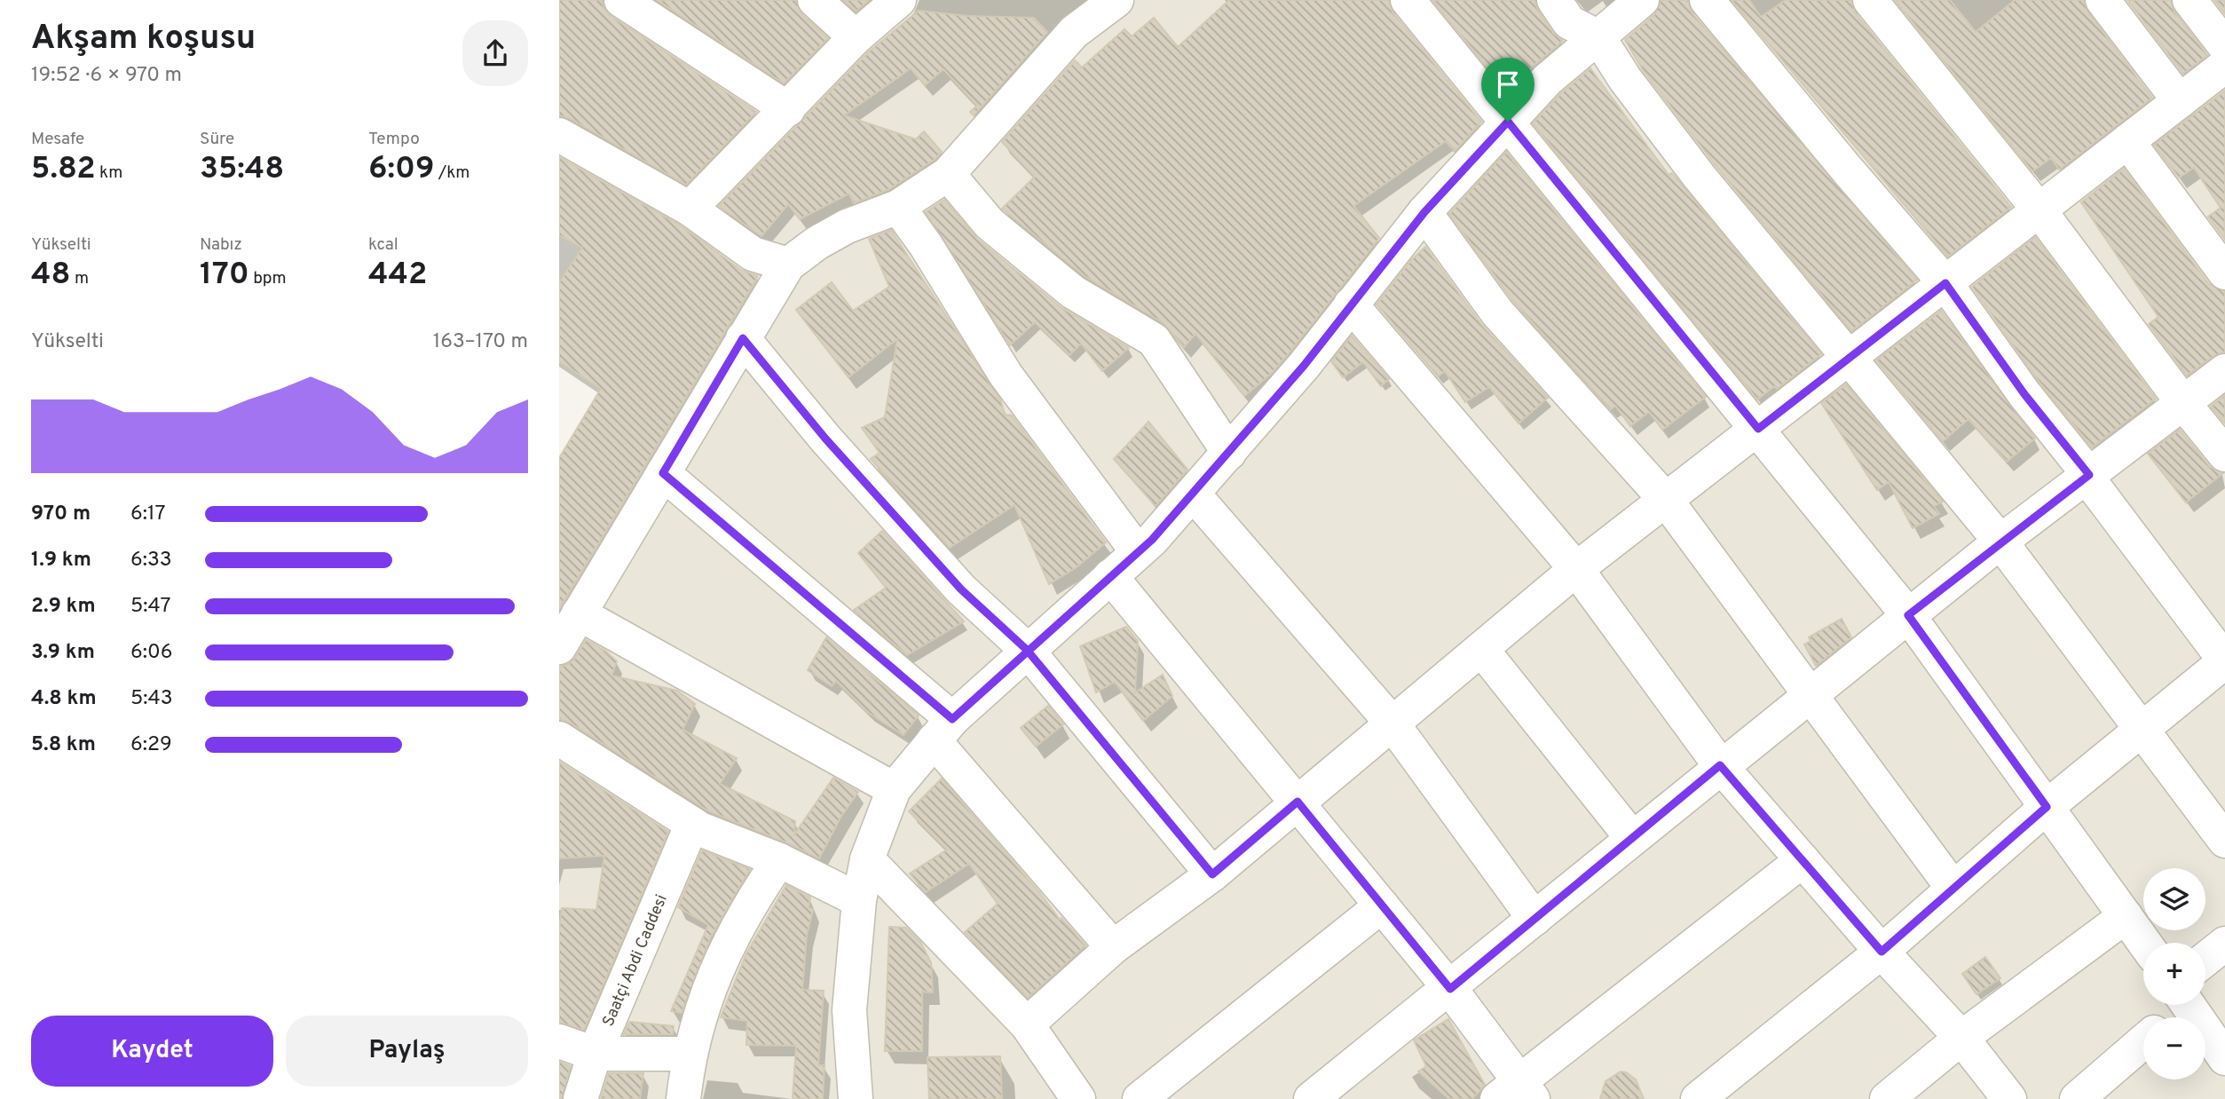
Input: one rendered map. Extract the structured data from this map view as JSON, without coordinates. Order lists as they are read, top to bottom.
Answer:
{
  "streets": {
    "street": ["Saatçi Abdi Caddesi"]
  },
  "page": {
    "heading": ["Akşam koşusu", "19:52 · 6 × 970 m"],
    "stats": [
      ["Mesafe", "5.82 km"],
      ["Süre", "35:48"],
      ["Tempo", "6:09 /km"],
      ["Yükselti", "48 m"],
      ["Nabız", "170 bpm"],
      ["kcal", "442"]
    ],
    "chart": ["Yükselti", "163–170 m"],
    "list": [
      {
        "name": "970 m",
        "note": "6:17"
      },
      {
        "name": "1.9 km",
        "note": "6:33"
      },
      {
        "name": "2.9 km",
        "note": "5:47"
      },
      {
        "name": "3.9 km",
        "note": "6:06"
      },
      {
        "name": "4.8 km",
        "note": "5:43"
      },
      {
        "name": "5.8 km",
        "note": "6:29"
      }
    ],
    "map_buttons": ["+", "−"],
    "buttons": ["Kaydet", "Paylaş"]
  }
}
